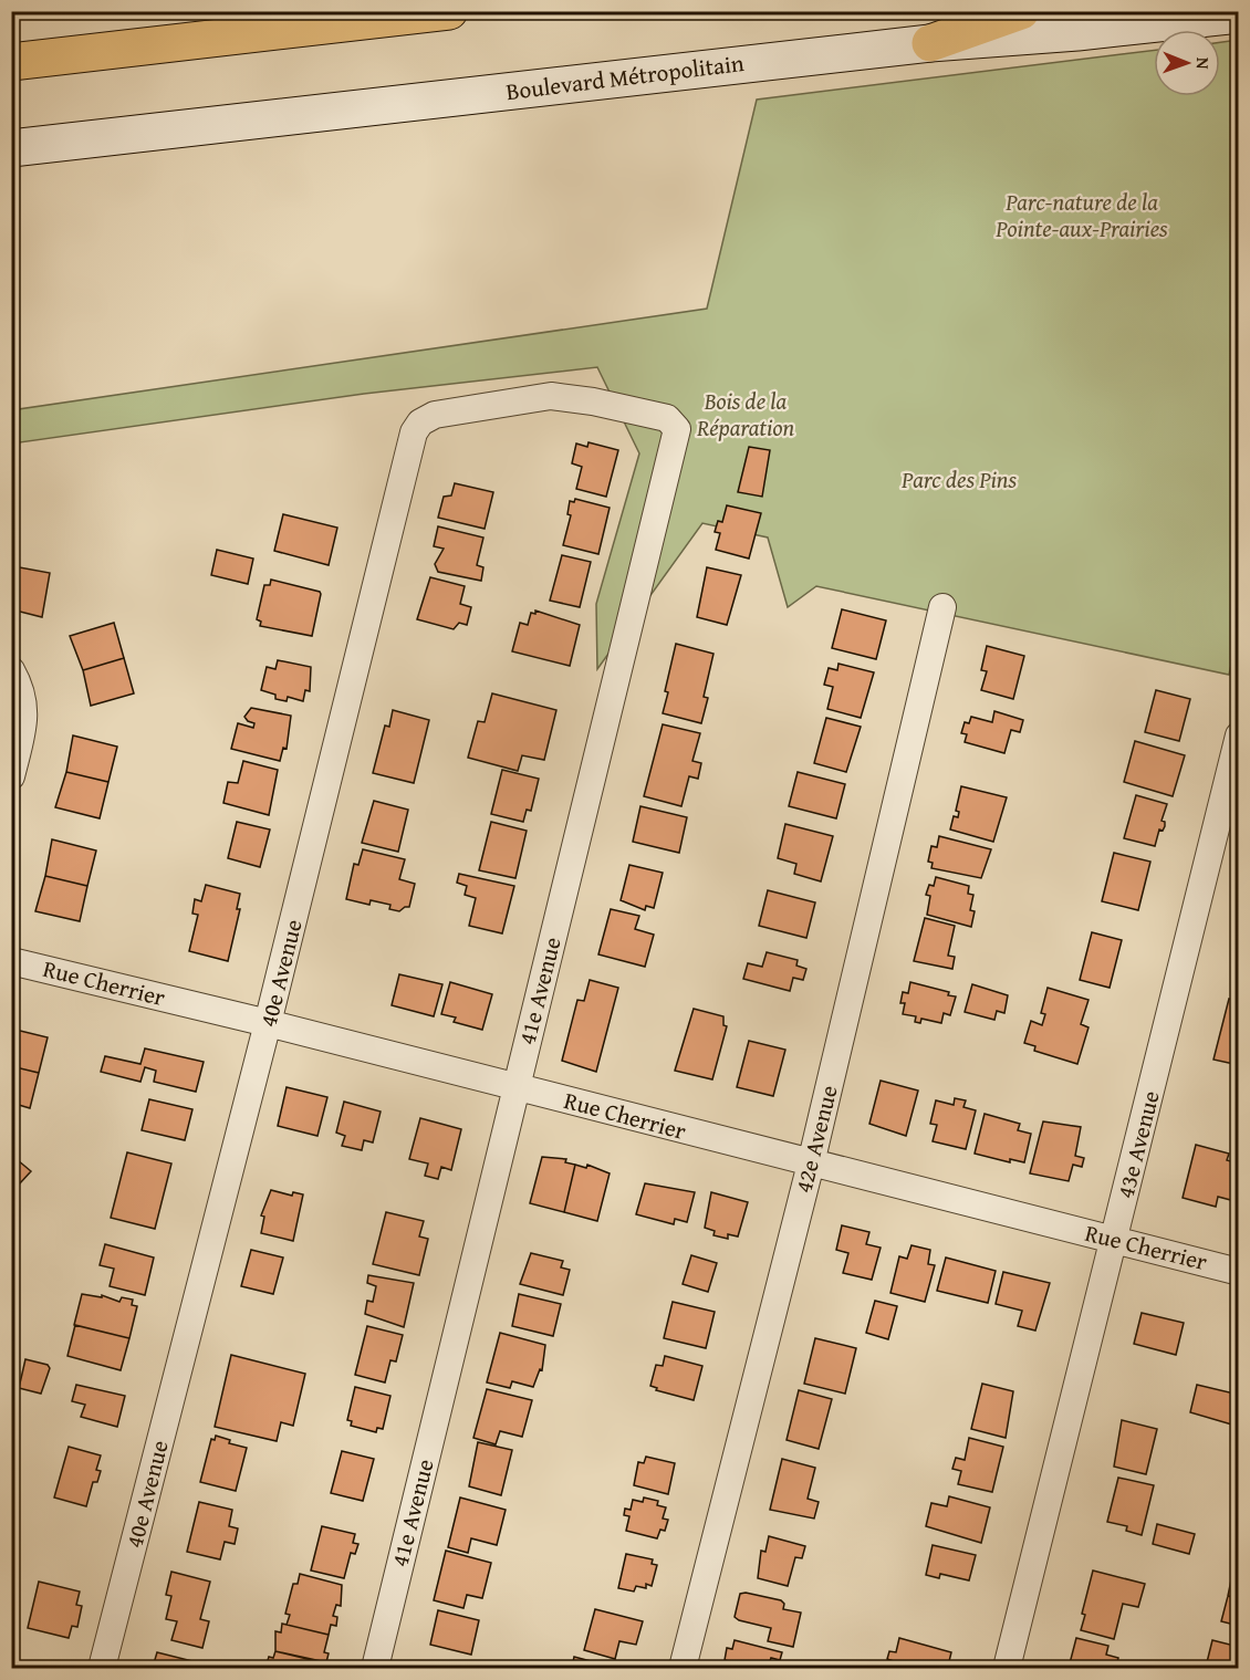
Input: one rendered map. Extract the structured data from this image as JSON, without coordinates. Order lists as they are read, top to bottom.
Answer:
{
  "streets": {
    "main road": ["Boulevard Métropolitain"],
    "street": [
      "40e Avenue",
      "Rue Cherrier",
      "41e Avenue",
      "42e Avenue",
      "43e Avenue"
    ]
  },
  "crossings": [
    ["40e Avenue", "Rue Cherrier"],
    ["40e Avenue", "41e Avenue"],
    ["Rue Cherrier", "41e Avenue"],
    ["Rue Cherrier", "42e Avenue"],
    ["Rue Cherrier", "43e Avenue"]
  ],
  "parks": ["Parc-nature de la Pointe-aux-Prairies", "Bois de la Réparation", "Parc des Pins"],
  "north": "right"
}
